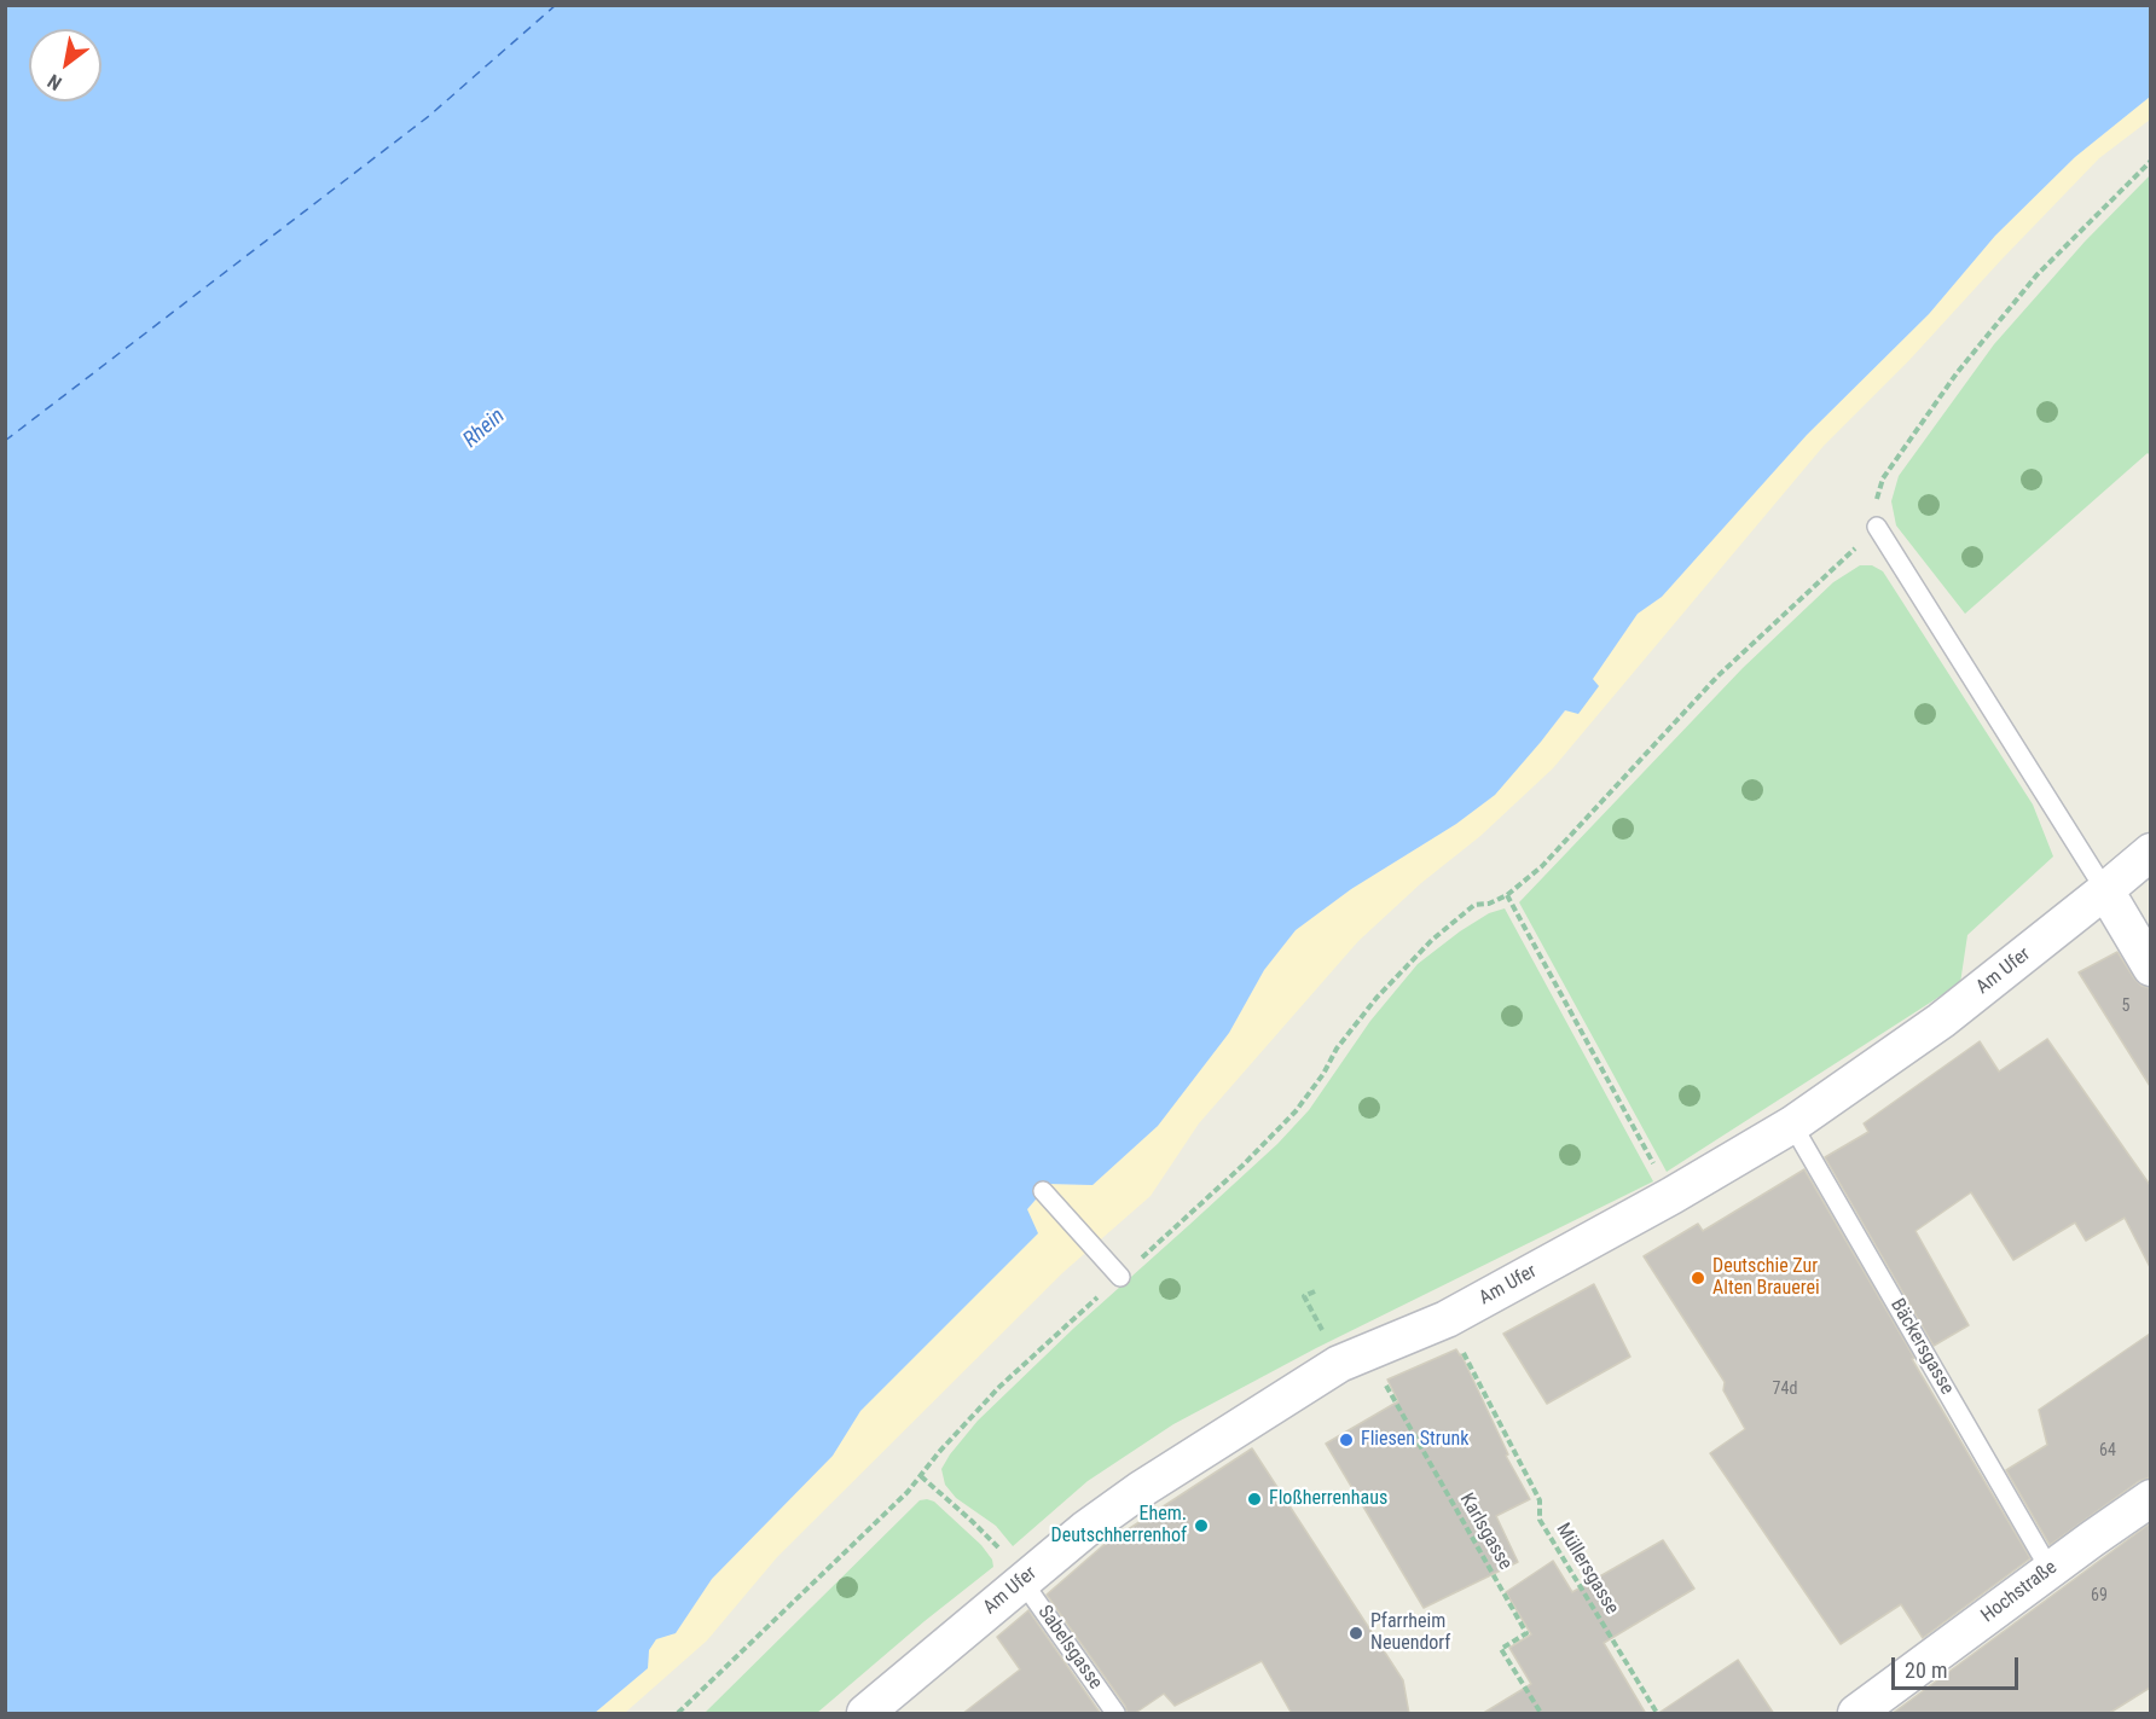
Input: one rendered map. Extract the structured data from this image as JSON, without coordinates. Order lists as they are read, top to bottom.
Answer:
{
  "streets": {
    "street": ["Am Ufer", "Hochstraße"],
    "lane": ["Bäckersgasse", "Sabelsgasse"],
    "path": ["Karlsgasse", "Müllersgasse"]
  },
  "crossings": [
    ["Am Ufer", "Bäckersgasse"],
    ["Am Ufer", "Karlsgasse"],
    ["Am Ufer", "Müllersgasse"],
    ["Am Ufer", "Sabelsgasse"],
    ["Bäckersgasse", "Hochstraße"]
  ],
  "water": ["Rhein"],
  "places": [
    "Deutschie Zur Alten Brauerei",
    "Fliesen Strunk",
    "Floßherrenhaus",
    "Ehem. Deutschherrenhof",
    "Pfarrheim Neuendorf"
  ],
  "house_numbers": [
    "5",
    "74d",
    "64",
    "69"
  ],
  "scale_bar": "20 m",
  "north": "bottom left"
}
